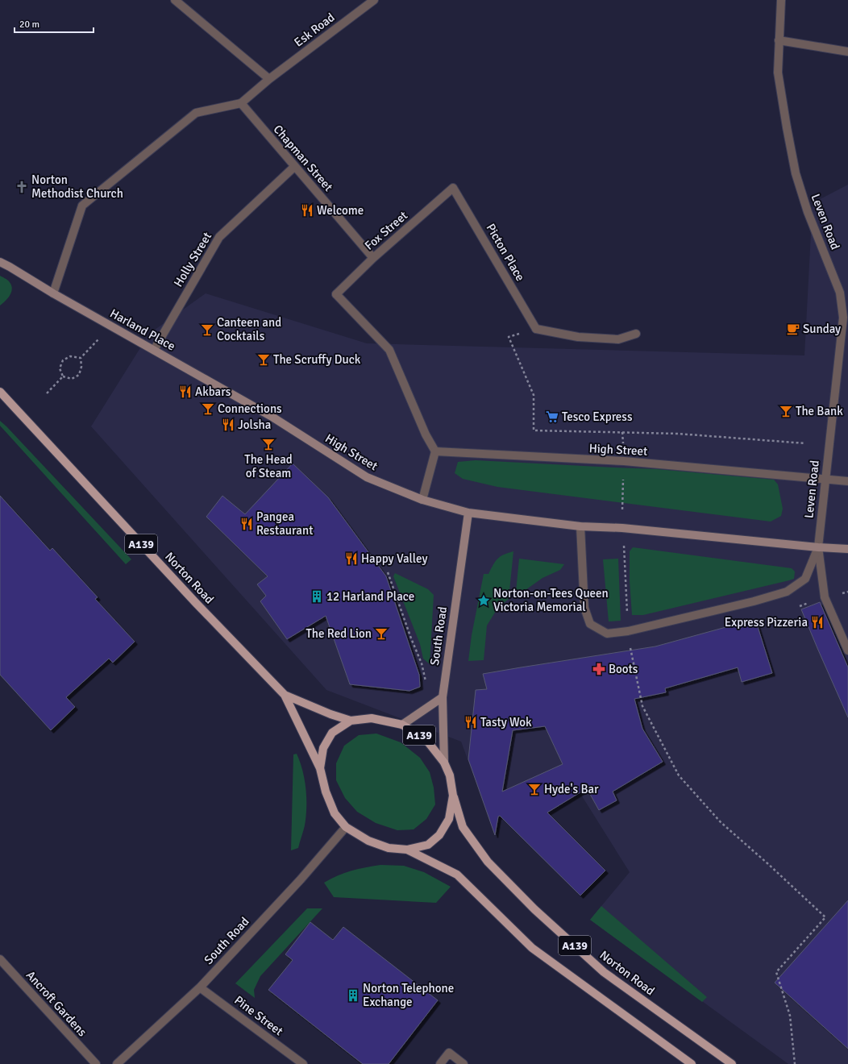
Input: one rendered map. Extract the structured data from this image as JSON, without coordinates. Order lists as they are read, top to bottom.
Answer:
{
  "streets": {
    "main road": [
      "Harland Place",
      "High Street",
      "A139",
      "Norton Road",
      "South Road"
    ],
    "street": [
      "Esk Road",
      "Chapman Street",
      "Leven Road",
      "Fox Street",
      "Picton Place",
      "Holly Street",
      "Ancroft Gardens",
      "Pine Street"
    ]
  },
  "crossings": [
    ["Esk Road", "Chapman Street"],
    ["Chapman Street", "Fox Street"],
    ["Chapman Street", "Holly Street"],
    ["Leven Road", "High Street"],
    ["Fox Street", "Picton Place"],
    ["Fox Street", "High Street"],
    ["Holly Street", "Harland Place"],
    ["Harland Place", "High Street"],
    ["High Street", "South Road"],
    ["A139", "Norton Road"],
    ["A139", "South Road"],
    ["South Road", "Pine Street"]
  ],
  "places": {
    "church": ["Norton Methodist Church"],
    "restaurant": [
      "Welcome",
      "Akbars",
      "Jolsha",
      "Pangea Restaurant",
      "Happy Valley",
      "Express Pizzeria",
      "Tasty Wok"
    ],
    "cafe": ["Sunday"],
    "bar": [
      "Canteen and Cocktails",
      "The Scruffy Duck",
      "Connections",
      "The Bank",
      "The Head of Steam",
      "The Red Lion",
      "Hyde's Bar"
    ],
    "supermarket": ["Tesco Express"],
    "building": ["12 Harland Place", "Norton Telephone Exchange"],
    "place": ["Norton-on-Tees Queen Victoria Memorial"],
    "pharmacy": ["Boots"]
  },
  "scale_bar": "20 m"
}
